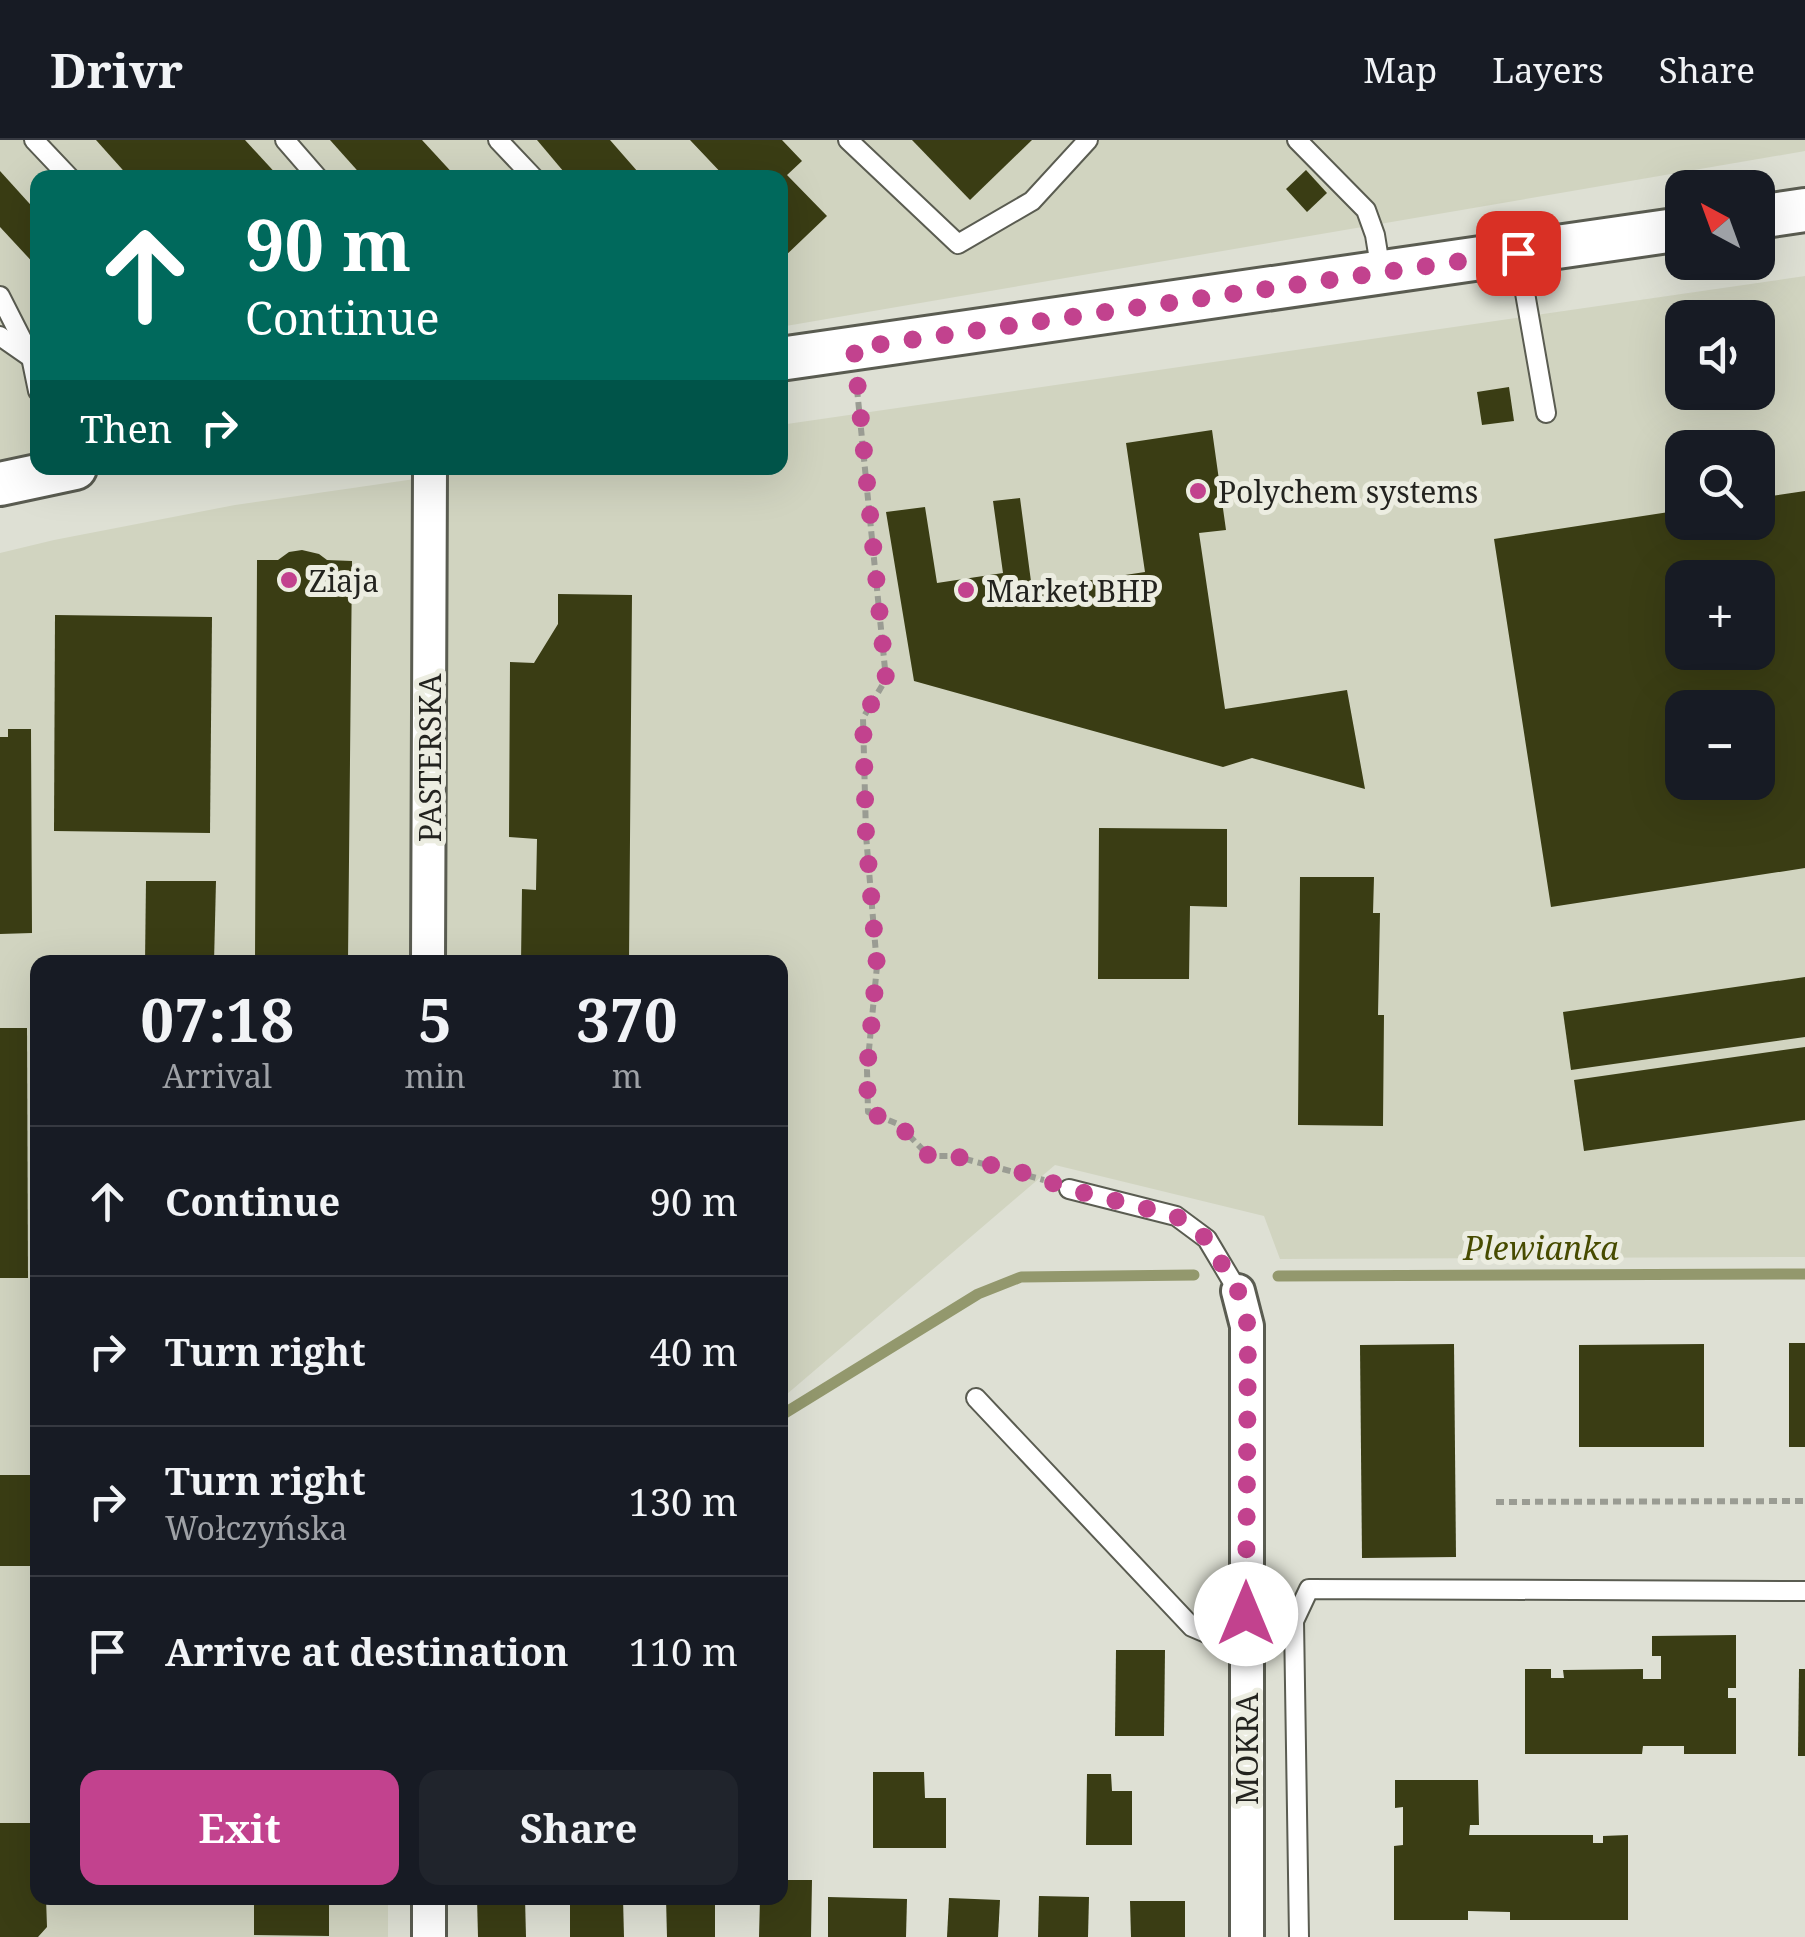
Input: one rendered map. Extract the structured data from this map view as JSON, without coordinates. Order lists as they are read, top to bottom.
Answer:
{
  "streets": {
    "street": ["PASTERSKA", "MOKRA"]
  },
  "water": ["Plewianka"],
  "places": ["Polychem systems", "Ziaja", "Market BHP"],
  "north": "top left",
  "page": {
    "header": "Drivr",
    "nav": ["Map", "Layers", "Share"],
    "map_buttons": ["+", "−"],
    "turn": ["90 m", "Continue"],
    "then": "Then",
    "eta": [
      "07:18",
      "Arrival",
      "5",
      "min",
      "370",
      "m"
    ],
    "list": [
      {
        "name": "Continue",
        "value": "90 m"
      },
      {
        "name": "Turn right",
        "value": "40 m"
      },
      {
        "name": "Turn right",
        "note": "Wołczyńska",
        "value": "130 m"
      },
      {
        "name": "Arrive at destination",
        "value": "110 m"
      }
    ],
    "buttons": ["Exit", "Share"]
  }
}
